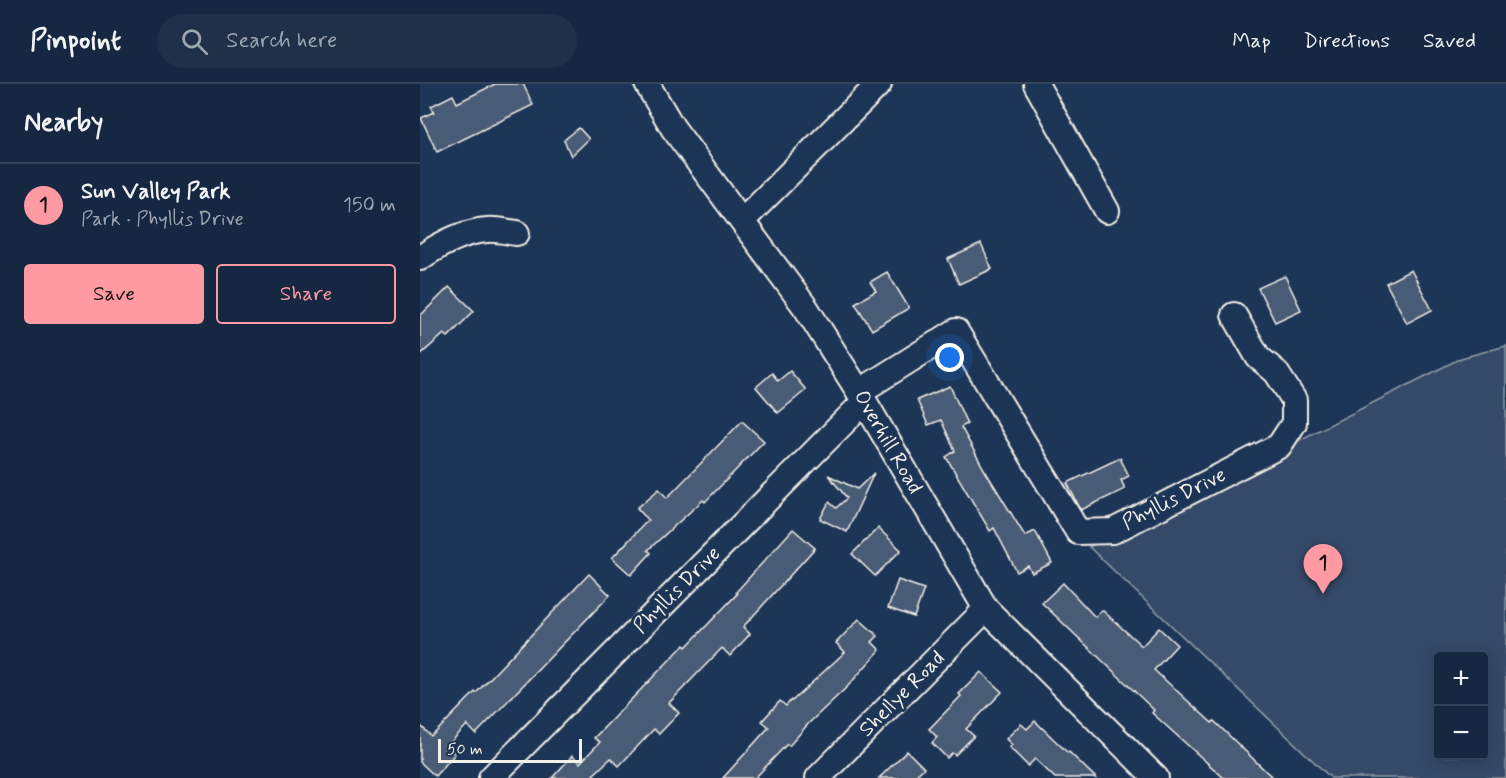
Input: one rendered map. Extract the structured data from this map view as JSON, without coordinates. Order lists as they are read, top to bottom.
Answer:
{
  "streets": {
    "street": ["Overhill Road", "Phyllis Drive", "Shellye Road"]
  },
  "crossings": [
    ["Overhill Road", "Phyllis Drive"],
    ["Overhill Road", "Shellye Road"]
  ],
  "scale_bar": "50 m",
  "page": {
    "header": "Pinpoint",
    "search": "Search here",
    "nav": ["Map", "Directions", "Saved"],
    "heading": "Nearby",
    "list": [
      {
        "mark": "1",
        "name": "Sun Valley Park",
        "note": "Park · Phyllis Drive",
        "value": "150 m"
      }
    ],
    "buttons": ["Save", "Share"],
    "pins": "1",
    "map_buttons": ["+", "−"],
    "scale": "50 m"
  }
}
